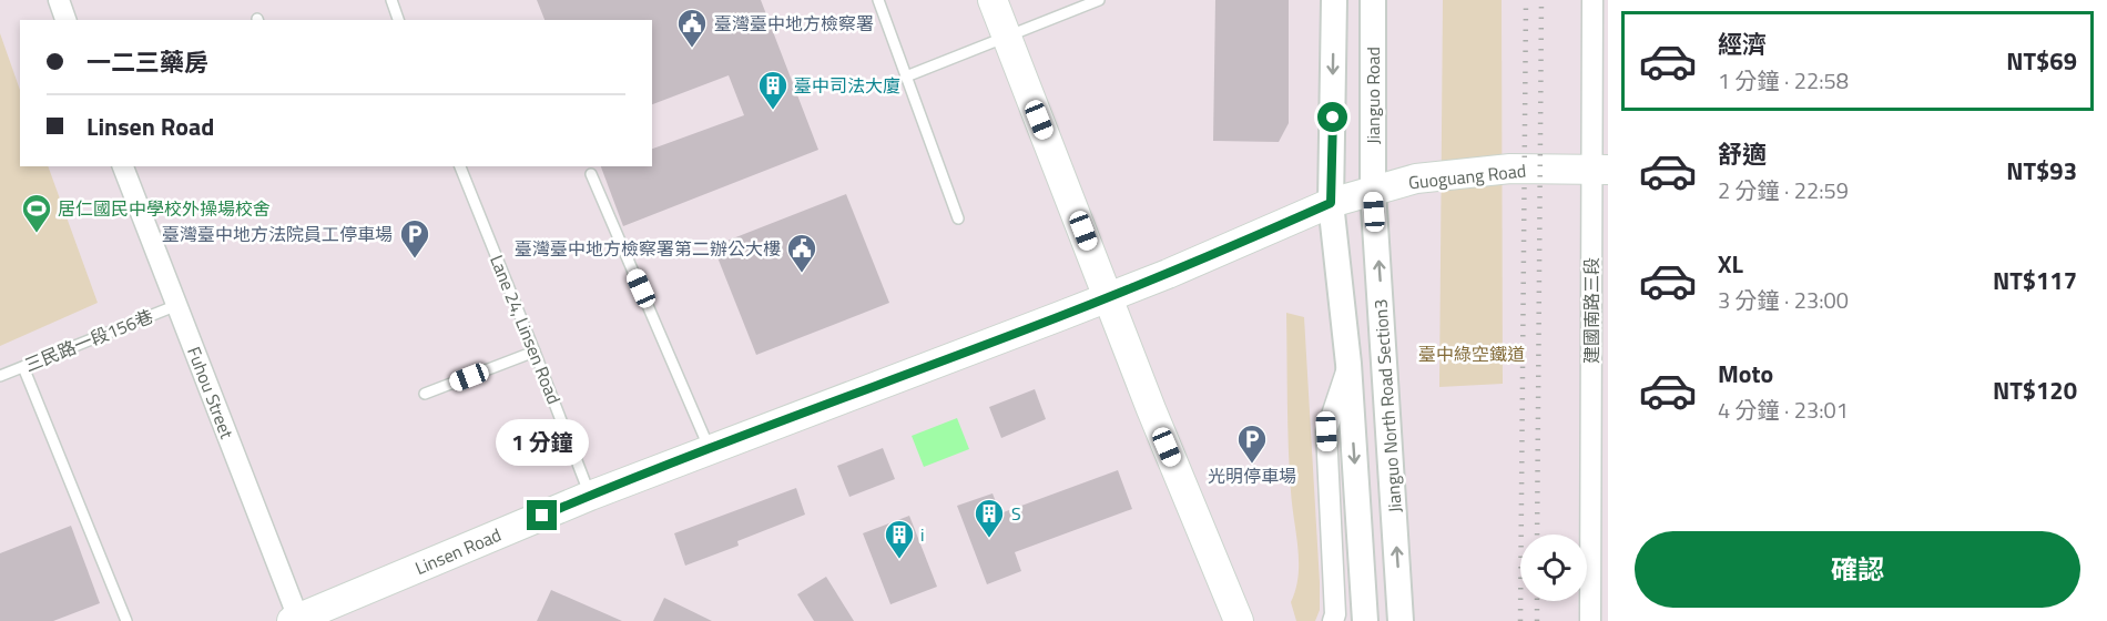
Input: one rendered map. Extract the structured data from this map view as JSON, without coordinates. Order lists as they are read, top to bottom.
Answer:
{
  "streets": {
    "main road": ["Guoguang Road", "Linsen Road"],
    "street": [
      "Jianguo Road",
      "建國南路三段",
      "Fuhou Street",
      "Jianguo North Road Section3"
    ],
    "lane": ["Lane 24, Linsen Road", "三民路一段156巷"]
  },
  "crossings": [
    ["Jianguo Road", "Guoguang Road"],
    ["Jianguo Road", "Jianguo North Road Section3"],
    ["Guoguang Road", "建國南路三段"],
    ["Guoguang Road", "Jianguo North Road Section3"],
    ["Guoguang Road", "Linsen Road"],
    ["Lane 24, Linsen Road", "Linsen Road"],
    ["三民路一段156巷", "Fuhou Street"],
    ["Fuhou Street", "Linsen Road"]
  ],
  "parks": ["臺中綠空鐵道"],
  "places": {
    "public building": ["臺灣臺中地方檢察署", "臺灣臺中地方檢察署第二辦公大樓"],
    "building": ["臺中司法大廈", "S", "i"],
    "sports": ["居仁國民中學校外操場校舍"],
    "parking": ["臺灣臺中地方法院員工停車場", "光明停車場"]
  },
  "page": {
    "list": [
      {
        "name": "經濟",
        "note": "1 分鐘 · 22:58",
        "value": "NT$69"
      },
      {
        "name": "舒適",
        "note": "2 分鐘 · 22:59",
        "value": "NT$93"
      },
      {
        "name": "XL",
        "note": "3 分鐘 · 23:00",
        "value": "NT$117"
      },
      {
        "name": "Moto",
        "note": "4 分鐘 · 23:01",
        "value": "NT$120"
      }
    ],
    "banner": ["一二三藥房", "Linsen Road"],
    "bubble": "1 分鐘",
    "buttons": "確認"
  }
}
